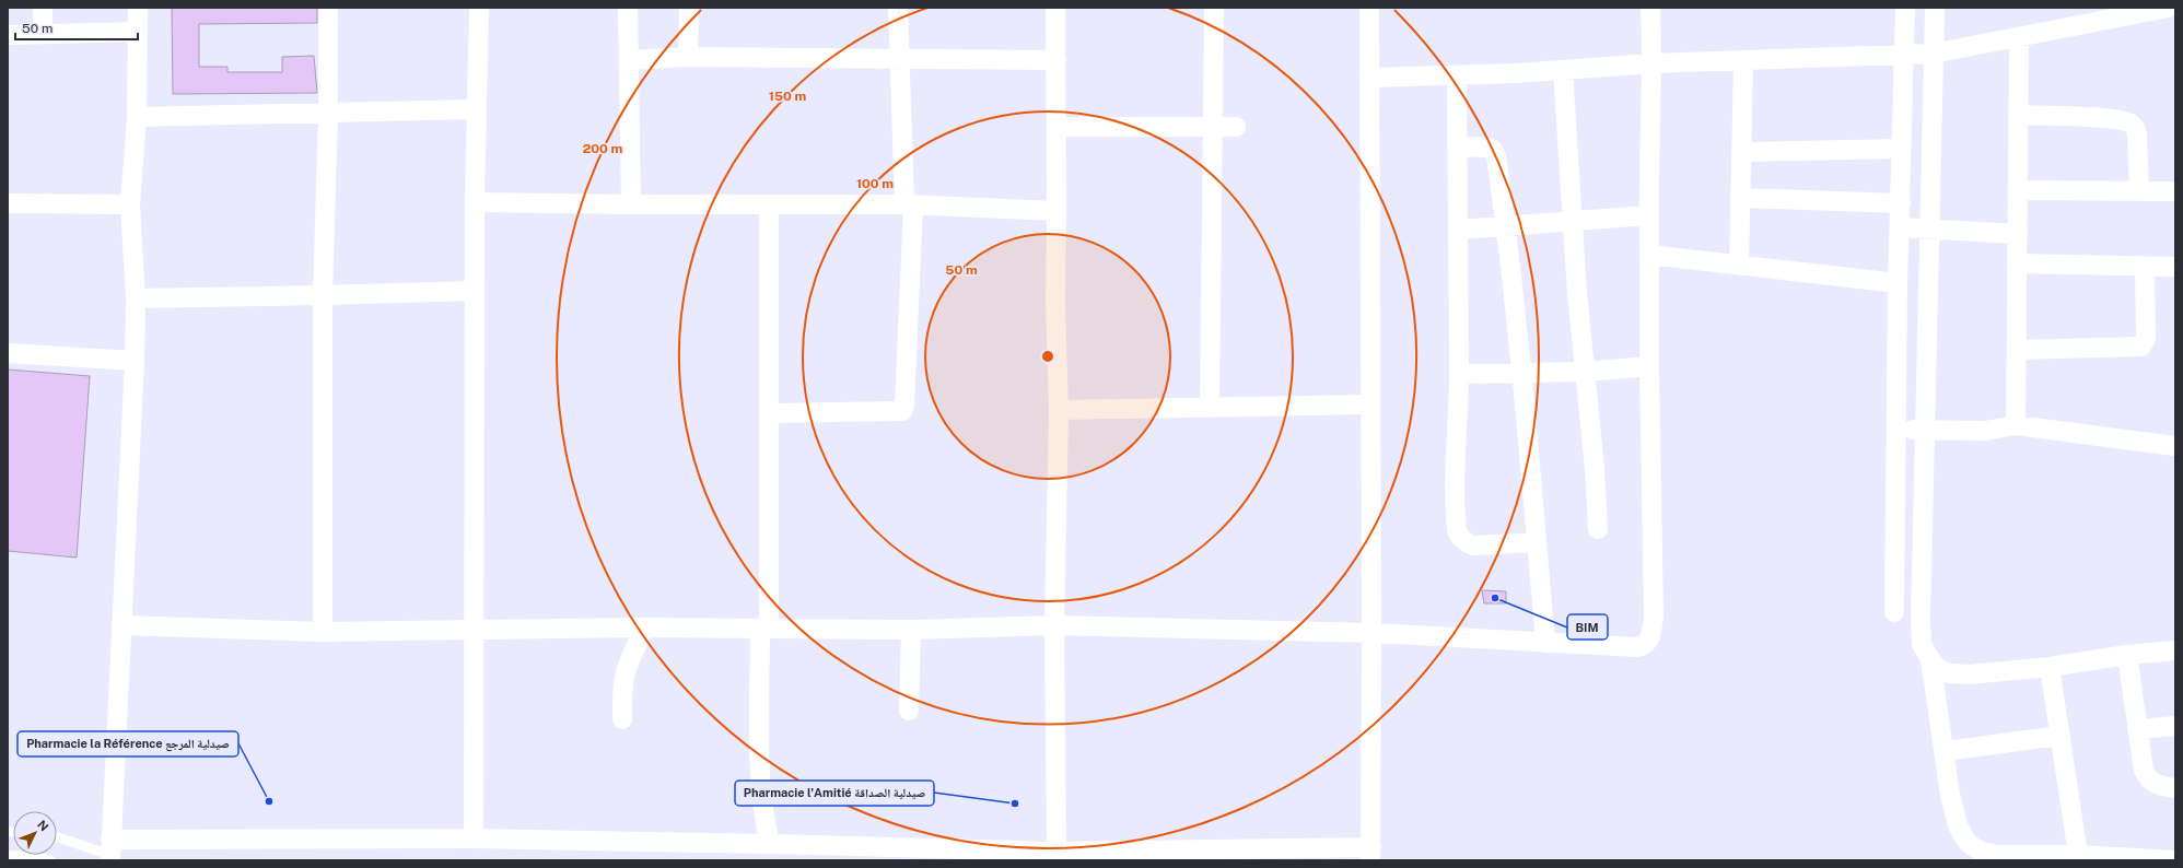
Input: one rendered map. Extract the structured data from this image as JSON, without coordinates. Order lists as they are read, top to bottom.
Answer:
{
  "places": ["BIM", "Pharmacie la Référence صيدلية المرجع", "Pharmacie l'Amitié صيدلية الصداقة"],
  "scale_bar": "50 m",
  "north": "top right",
  "rings": [
    "150 m",
    "200 m",
    "100 m",
    "50 m"
  ]
}
